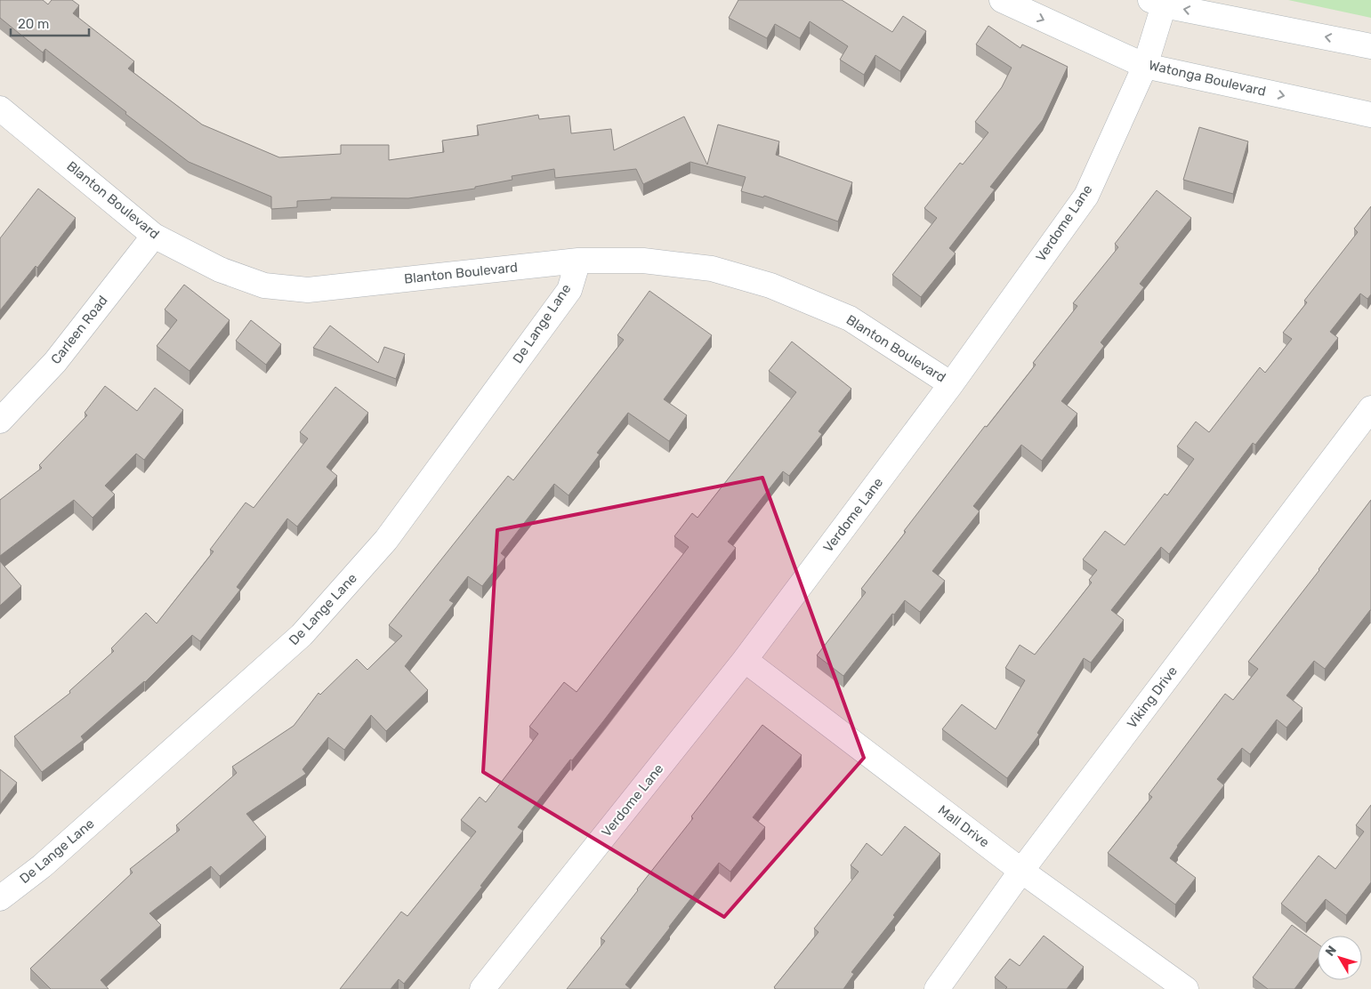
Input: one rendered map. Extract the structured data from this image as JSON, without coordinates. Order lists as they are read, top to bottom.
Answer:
{
  "streets": {
    "street": [
      "Watonga Boulevard",
      "Blanton Boulevard",
      "Verdome Lane",
      "De Lange Lane",
      "Carleen Road",
      "Viking Drive",
      "Mall Drive"
    ]
  },
  "crossings": [
    ["Watonga Boulevard", "Verdome Lane"],
    ["Blanton Boulevard", "Verdome Lane"],
    ["Blanton Boulevard", "De Lange Lane"],
    ["Blanton Boulevard", "Carleen Road"],
    ["Verdome Lane", "Mall Drive"],
    ["Viking Drive", "Mall Drive"]
  ],
  "scale_bar": "20 m",
  "north": "top left"
}
